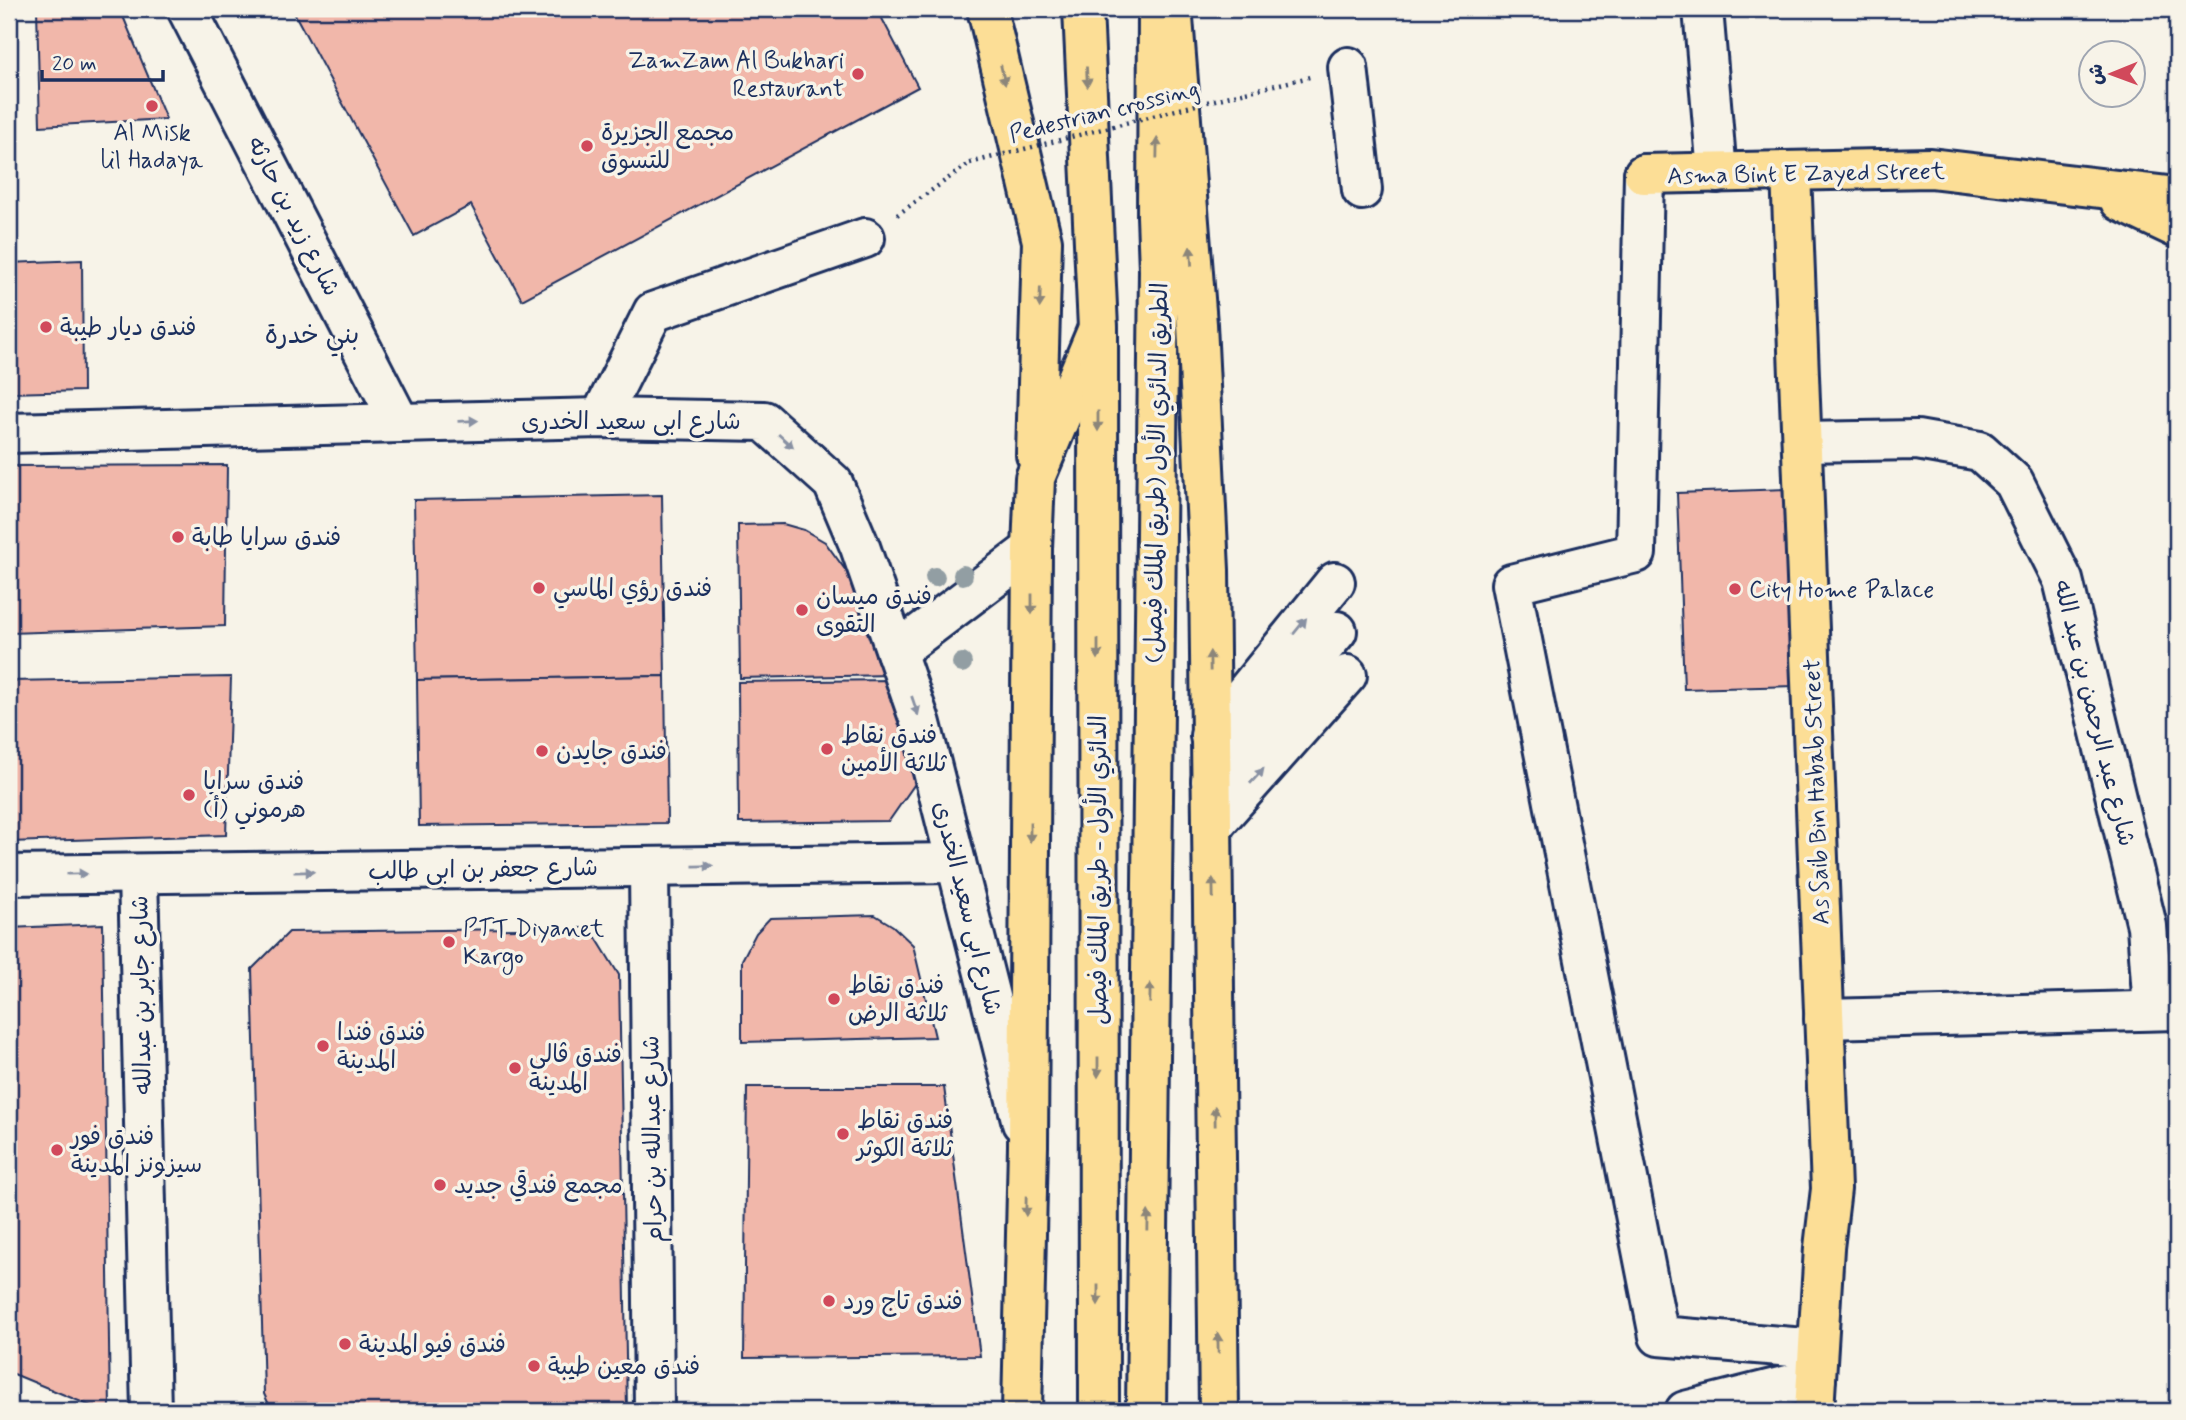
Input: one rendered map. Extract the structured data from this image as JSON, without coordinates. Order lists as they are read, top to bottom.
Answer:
{
  "streets": {
    "main road": [
      "Asma Bint E Zayed Street",
      "الطريق الدائري الأول (طريق الملك فيصل)",
      "As Saib Bin Habab Street",
      "الدائري الأول - طريق الملك فيصل"
    ],
    "street": [
      "شارع زيد بن حارثه",
      "شارع ابى سعيد الخدرى",
      "شارع عبد الرحمن بن عبد الله",
      "شارع جعفر بن ابى طالب",
      "شارع جابر بن عبدالله",
      "شارع عبدالله بن حرام"
    ],
    "path": ["Pedestrian crossing"]
  },
  "crossings": [
    ["Asma Bint E Zayed Street", "As Saib Bin Habab Street"],
    ["شارع زيد بن حارثه", "شارع ابى سعيد الخدرى"],
    ["شارع ابى سعيد الخدرى", "شارع جعفر بن ابى طالب"],
    ["شارع عبد الرحمن بن عبد الله", "As Saib Bin Habab Street"],
    ["شارع جعفر بن ابى طالب", "شارع جابر بن عبدالله"],
    ["شارع جعفر بن ابى طالب", "شارع عبدالله بن حرام"]
  ],
  "one_way": ["شارع ابى سعيد الخدرى", "شارع جعفر بن ابى طالب"],
  "districts": ["بني خدرة"],
  "places": [
    "ZamZam Al Bukhari Restaurant",
    "Al Misk lil Hadaya",
    "مجمع الجزيرة للتسوق",
    "فندق ديار طيبة",
    "فندق سرايا طابة",
    "فندق رؤي الماسي",
    "City Home Palace",
    "فندق ميسان التقوى",
    "فندق نقاط ثلاثة الأمين",
    "فندق جايدن",
    "فندق سرايا هرموني (أ)",
    "PTT Diyanet Kargo",
    "فندق نقاط ثلاثة الرض",
    "فندق فندا المدينة",
    "فندق ڤالي المدينة",
    "فندق نقاط ثلاثة الكوثر",
    "فندق فور سيزونز المدينة",
    "مجمع فندقي جديد",
    "فندق تاج ورد",
    "فندق فيو المدينة",
    "فندق معين طيبة"
  ],
  "scale_bar": "20 m",
  "north": "left"
}
